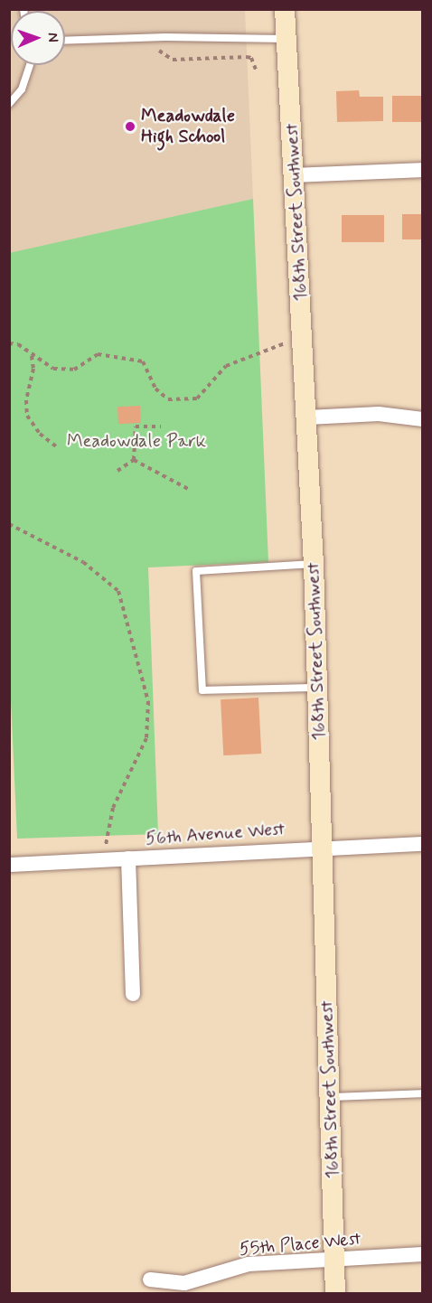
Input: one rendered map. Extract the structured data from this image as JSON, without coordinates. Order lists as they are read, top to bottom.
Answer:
{
  "streets": {
    "main road": ["168th Street Southwest"],
    "street": ["56th Avenue West", "55th Place West"]
  },
  "crossings": [
    ["168th Street Southwest", "56th Avenue West"],
    ["168th Street Southwest", "55th Place West"]
  ],
  "parks": ["Meadowdale Park"],
  "places": ["Meadowdale High School"],
  "north": "right"
}
